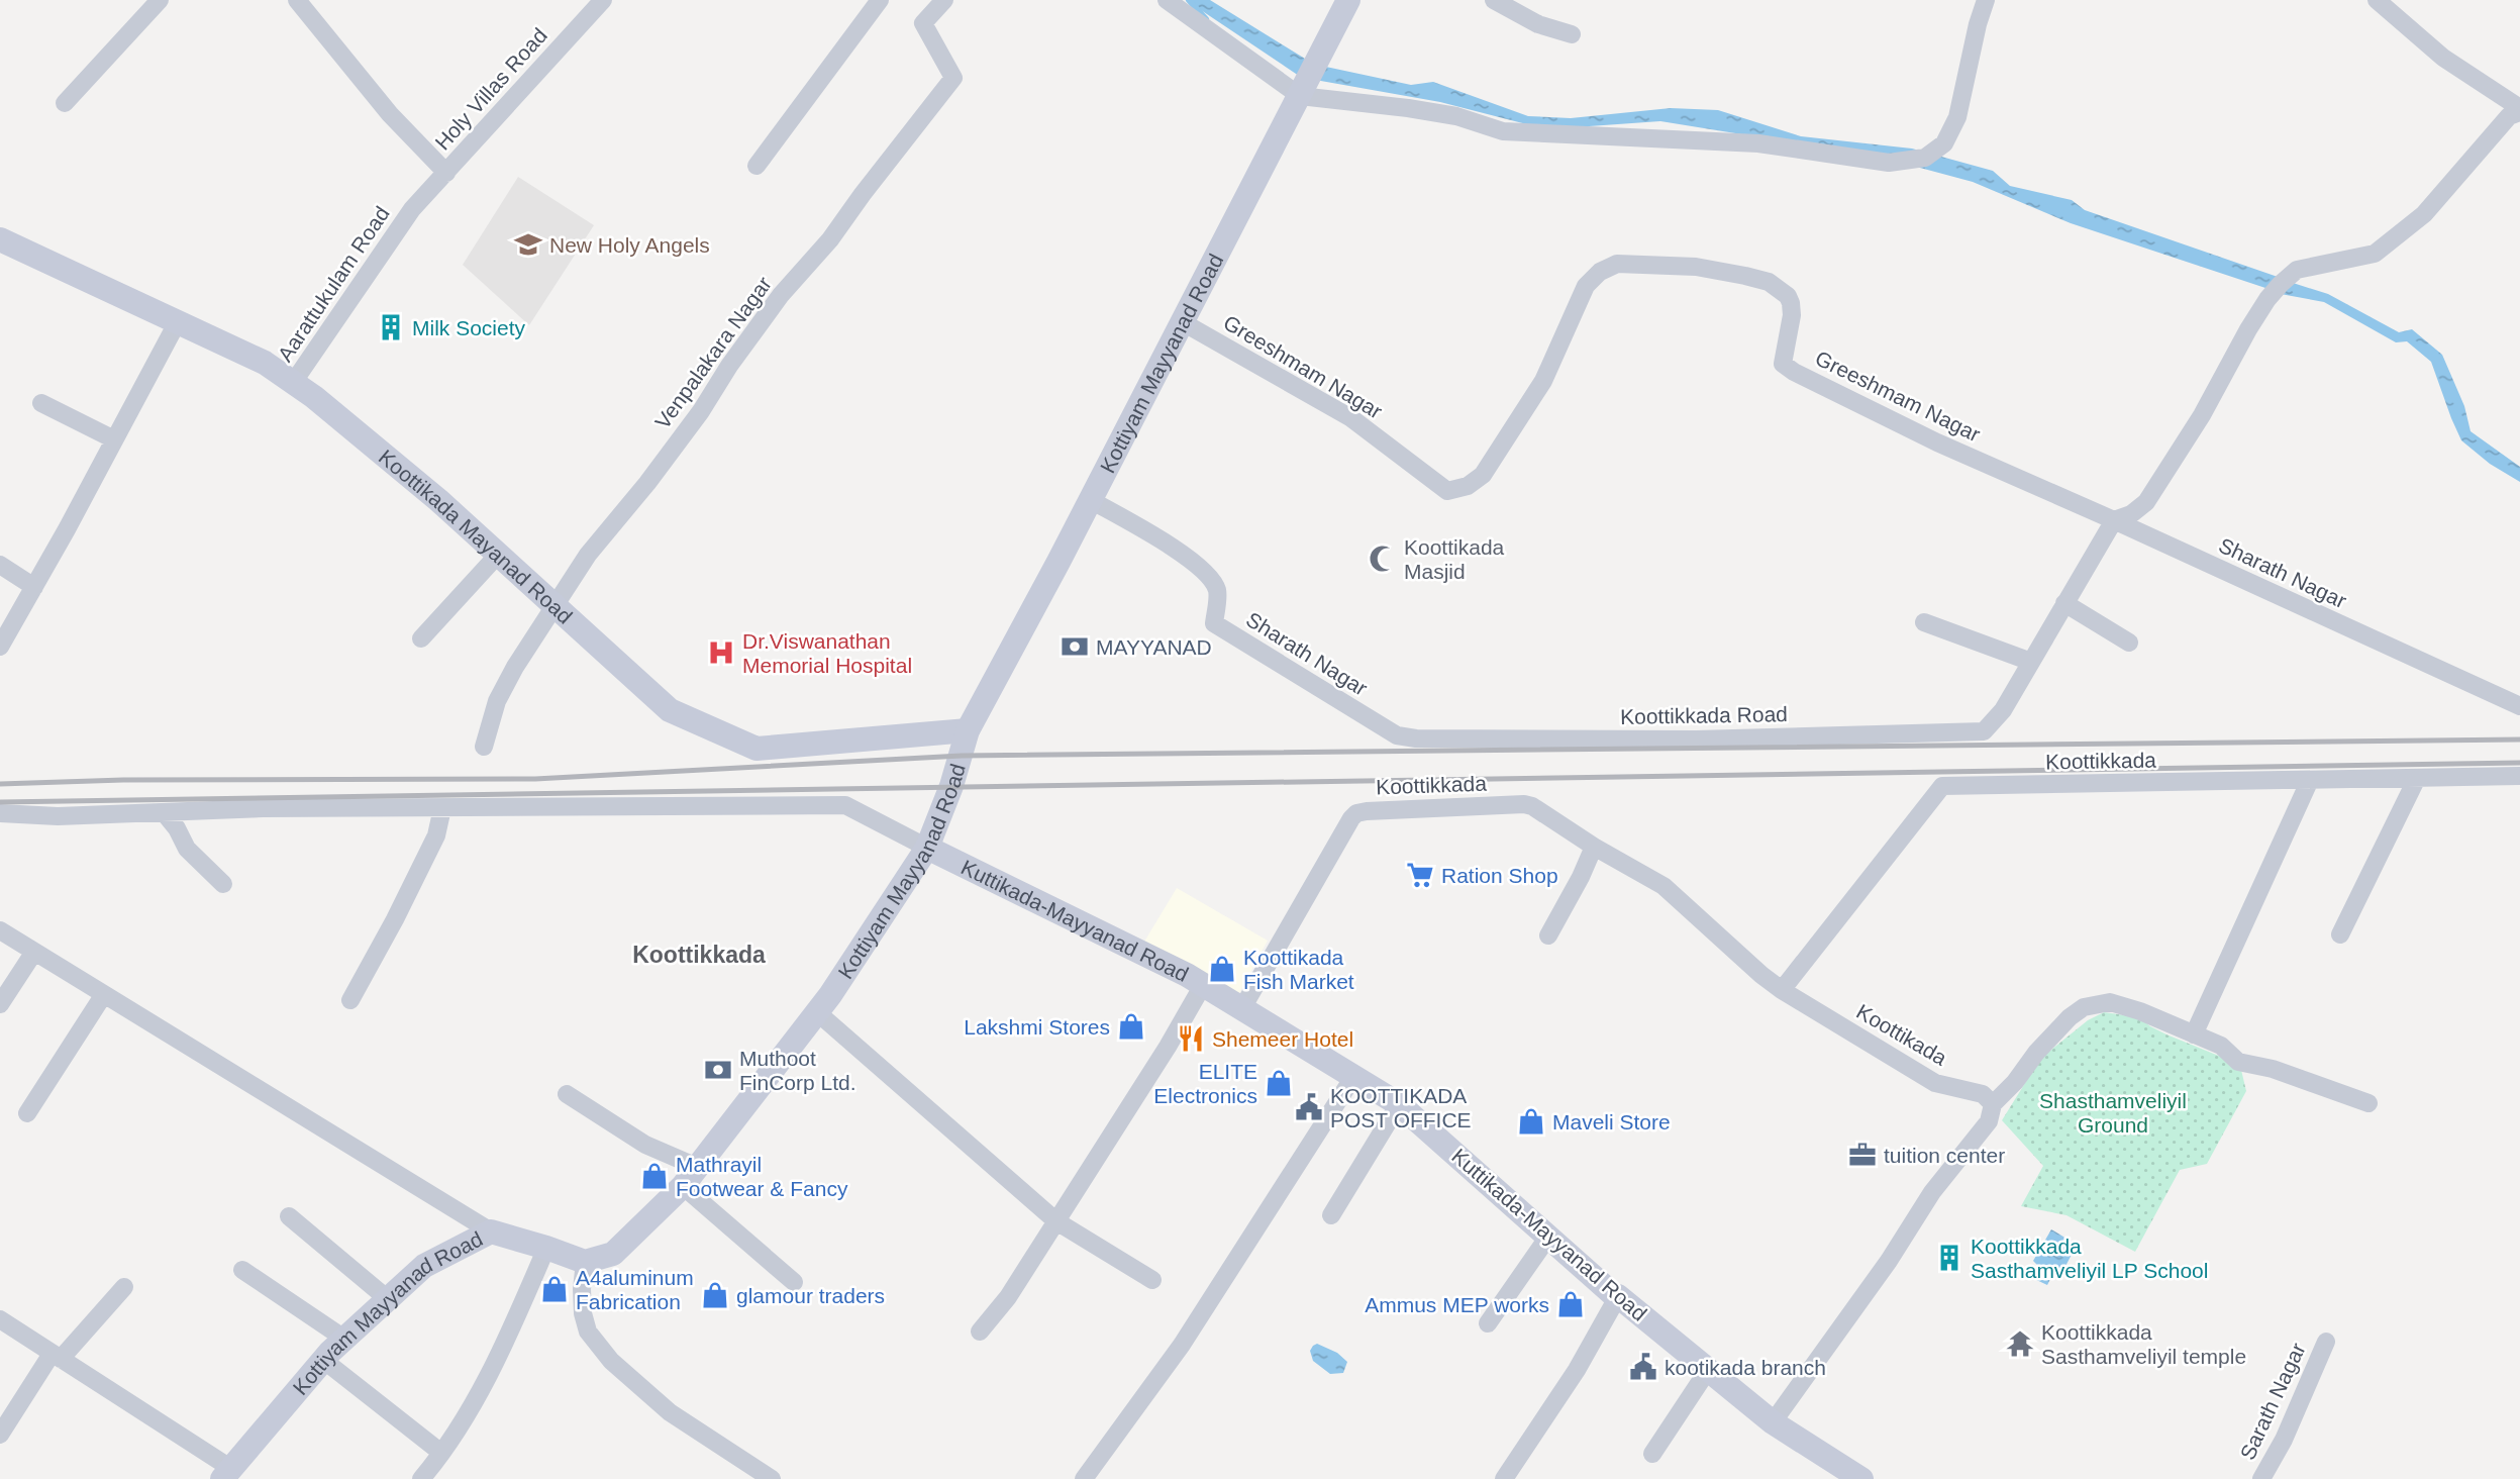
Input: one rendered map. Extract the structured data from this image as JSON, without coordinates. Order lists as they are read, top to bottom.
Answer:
{
  "streets": {
    "main road": ["Kottiyam Mayyanad Road", "Koottikada Mayanad Road", "Kuttikada-Mayyanad Road"],
    "street": [
      "Holy Villas Road",
      "Aarattukulam Road",
      "Venpalakara Nagar",
      "Greeshmam Nagar",
      "Sharath Nagar",
      "Koottikkada Road",
      "Koottikkada",
      "Koottikada",
      "Sarath Nagar"
    ]
  },
  "crossings": [
    ["Holy Villas Road", "Aarattukulam Road"],
    ["Aarattukulam Road", "Koottikada Mayanad Road"],
    ["Venpalakara Nagar", "Koottikada Mayanad Road"],
    ["Kottiyam Mayyanad Road", "Greeshmam Nagar"],
    ["Kottiyam Mayyanad Road", "Koottikada Mayanad Road"],
    ["Kottiyam Mayyanad Road", "Sharath Nagar"],
    ["Kottiyam Mayyanad Road", "Kuttikada-Mayyanad Road"],
    ["Greeshmam Nagar", "Sharath Nagar"],
    ["Sharath Nagar", "Koottikkada Road"],
    ["Koottikkada", "Kuttikada-Mayyanad Road"],
    ["Koottikkada", "Koottikada"]
  ],
  "districts": ["Koottikkada"],
  "parks": ["Shasthamveliyil Ground"],
  "places": {
    "school or university": ["New Holy Angels"],
    "building": ["Milk Society", "Koottikkada Sasthamveliyil LP School"],
    "mosque": ["Koottikada Masjid"],
    "bank": ["MAYYANAD", "Muthoot FinCorp Ltd."],
    "hospital": ["Dr.Viswanathan Memorial Hospital"],
    "supermarket": ["Ration Shop"],
    "shop": [
      "Koottikada Fish Market",
      "Lakshmi Stores",
      "ELITE Electronics",
      "Maveli Store",
      "Mathrayil Footwear & Fancy",
      "A4aluminum Fabrication",
      "glamour traders",
      "Ammus MEP works"
    ],
    "restaurant": ["Shemeer Hotel"],
    "public building": ["KOOTTIKADA POST OFFICE", "kootikada branch"],
    "office": ["tuition center"],
    "temple": ["Koottikkada Sasthamveliyil temple"]
  }
}
